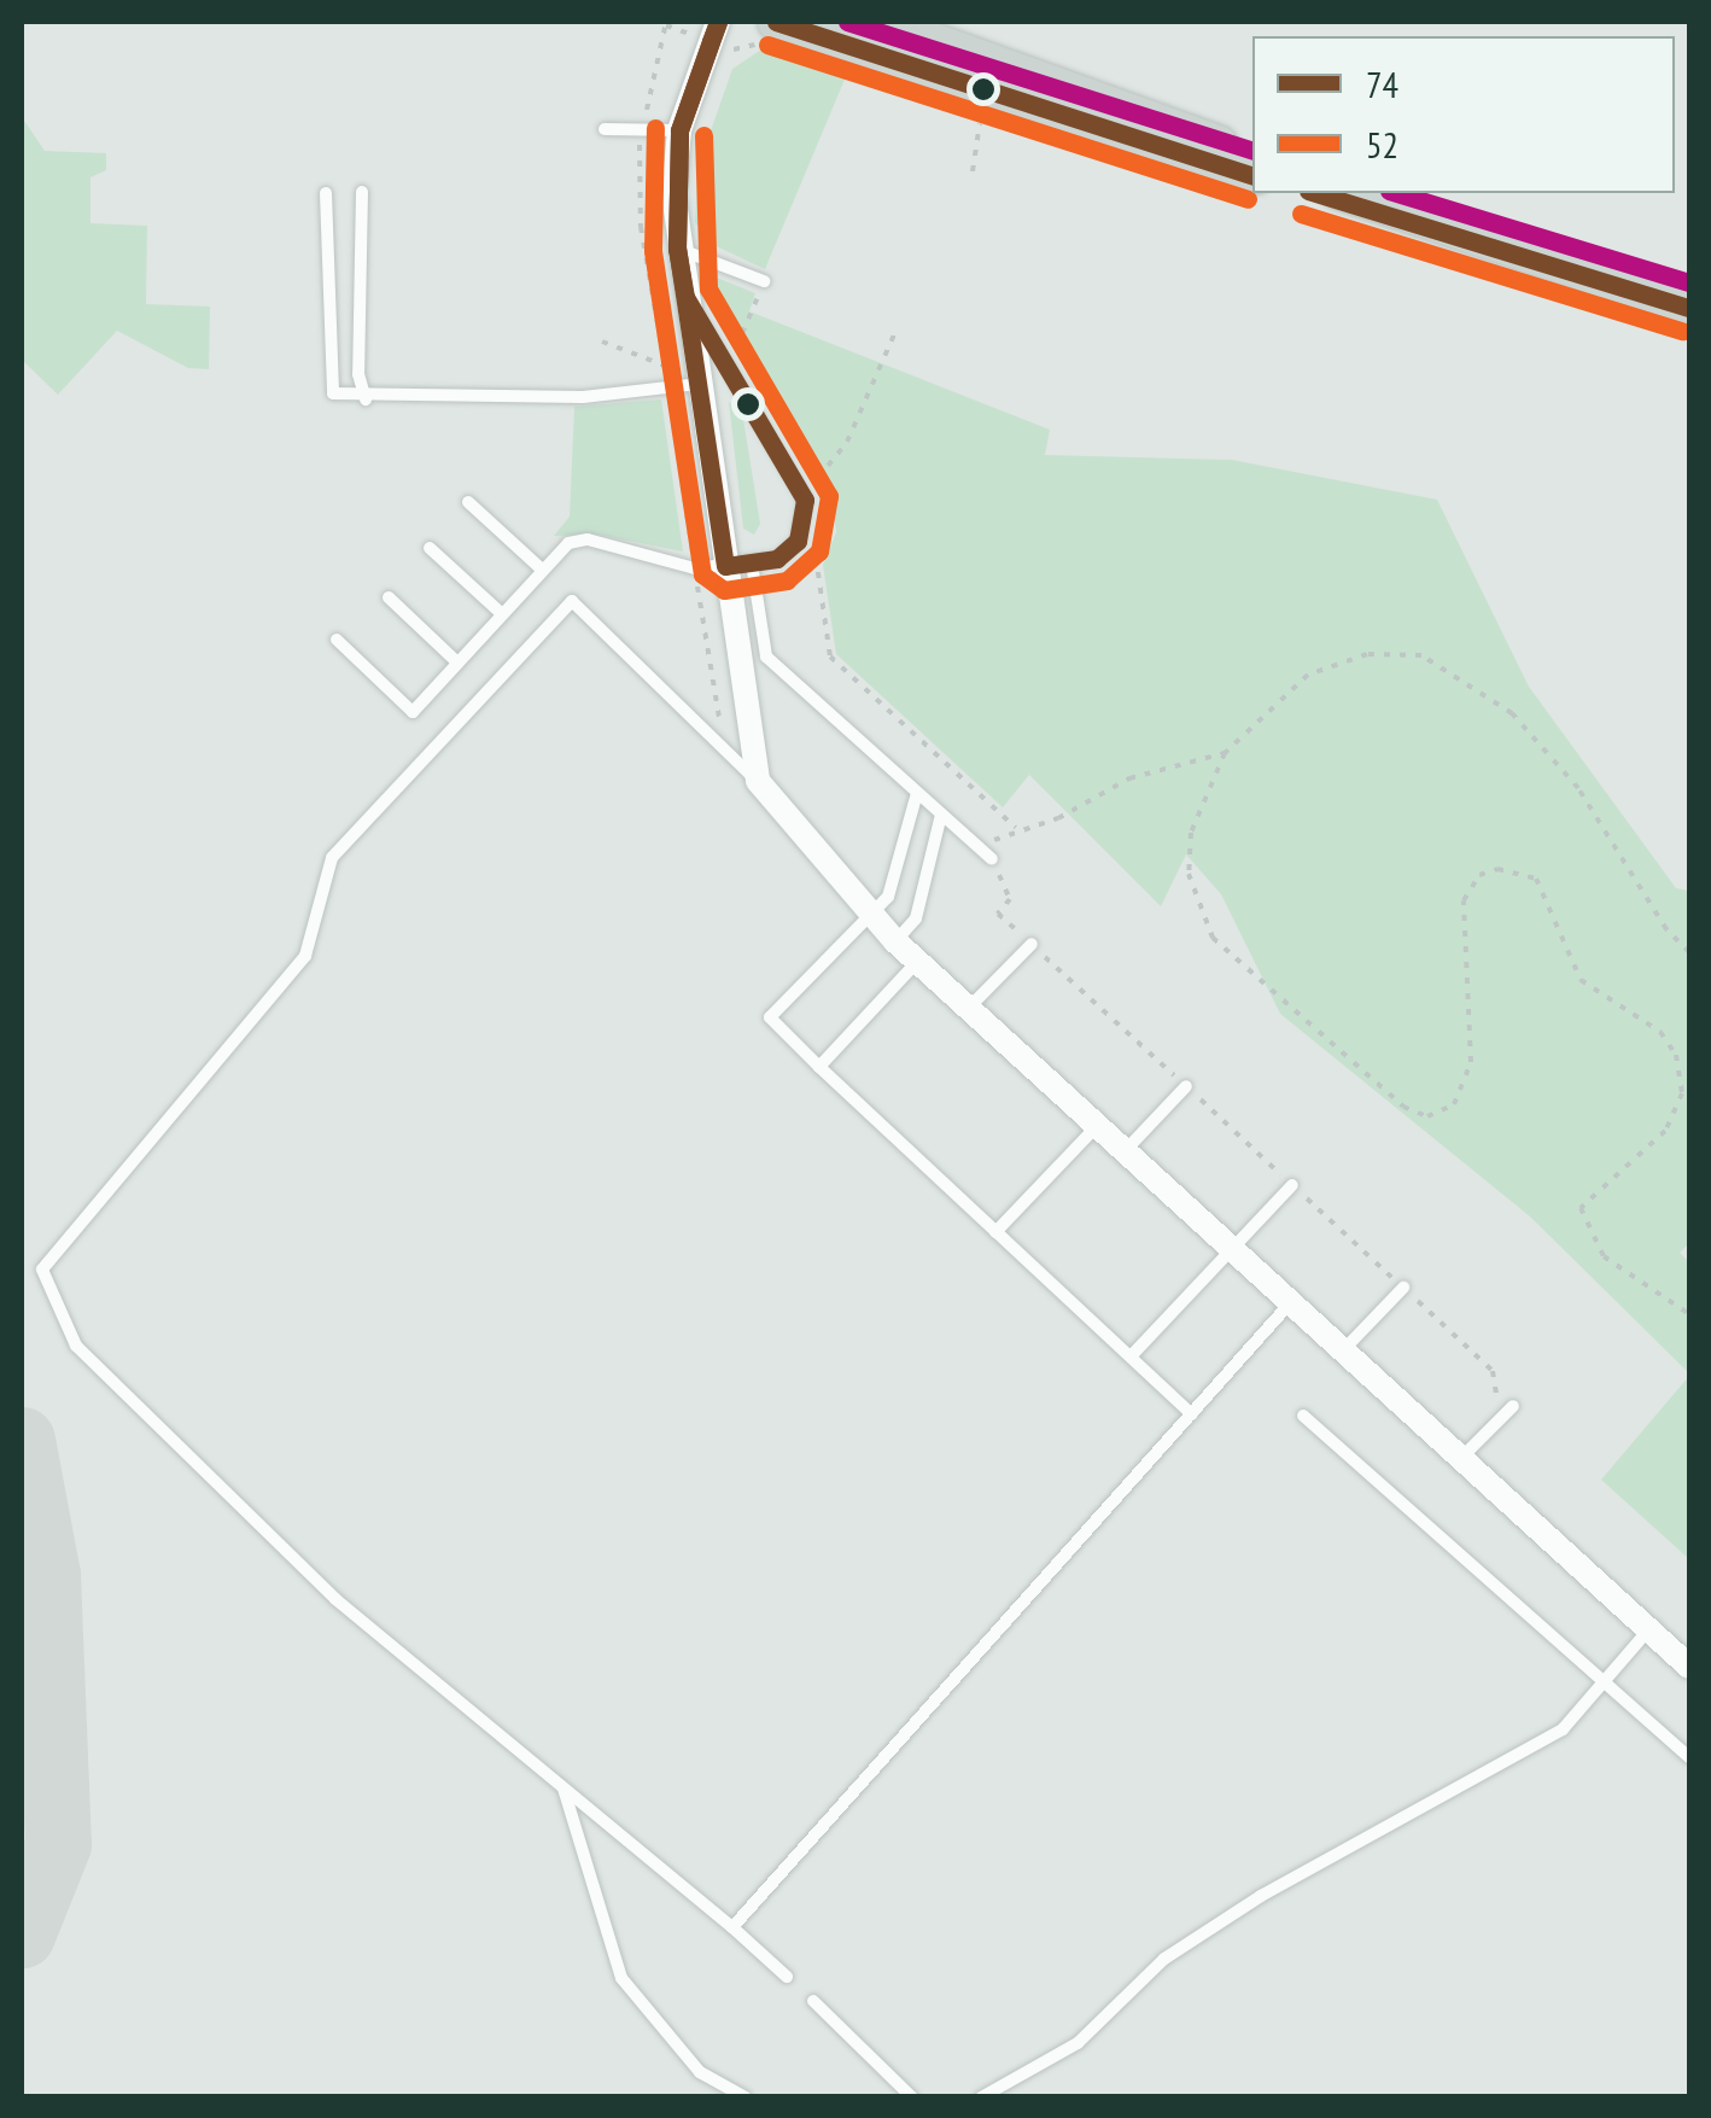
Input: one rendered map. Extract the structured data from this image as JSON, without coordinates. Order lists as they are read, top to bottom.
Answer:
{
  "lines": ["transit line 74", "transit line 52"],
  "legend": ["74", "52"]
}
